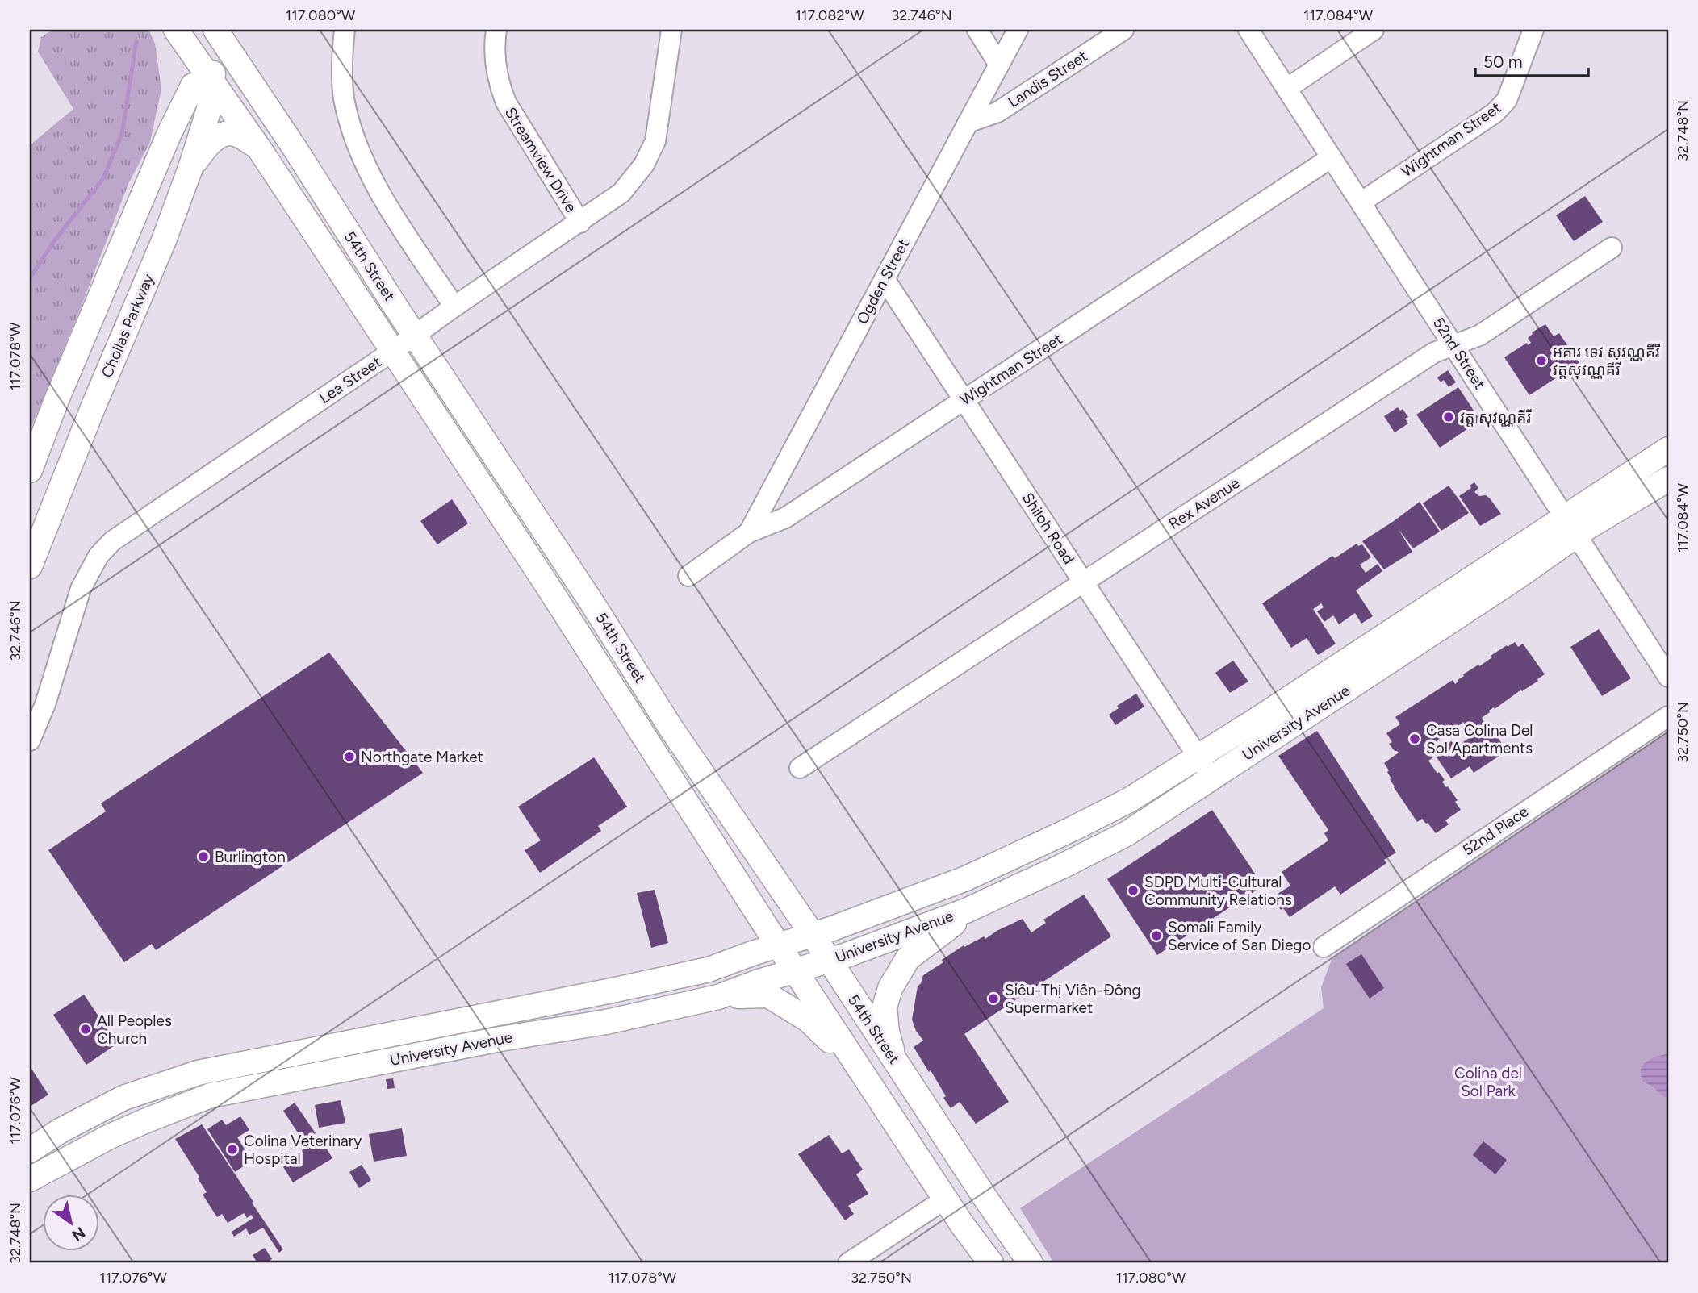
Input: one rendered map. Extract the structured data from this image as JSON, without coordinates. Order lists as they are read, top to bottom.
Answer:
{
  "streets": {
    "main road": ["54th Street", "Chollas Parkway", "University Avenue"],
    "street": [
      "Landis Street",
      "Wightman Street",
      "Streamview Drive",
      "Ogden Street",
      "52nd Street",
      "Lea Street",
      "Rex Avenue",
      "Shiloh Road",
      "52nd Place"
    ]
  },
  "crossings": [
    ["Landis Street", "Ogden Street"],
    ["Wightman Street", "Ogden Street"],
    ["Wightman Street", "52nd Street"],
    ["Wightman Street", "Shiloh Road"],
    ["Streamview Drive", "Lea Street"],
    ["54th Street", "Chollas Parkway"],
    ["54th Street", "Lea Street"],
    ["54th Street", "University Avenue"],
    ["Ogden Street", "Shiloh Road"],
    ["52nd Street", "Rex Avenue"],
    ["52nd Street", "University Avenue"],
    ["Rex Avenue", "Shiloh Road"],
    ["Shiloh Road", "University Avenue"]
  ],
  "parks": ["Colina del Sol Park"],
  "places": [
    "អគារ ទេវ សុវណ្ណគីរី វត្តសុវណ្ណគីរី",
    "វត្ត សុវណ្ណគីរី",
    "Casa Colina Del Sol Apartments",
    "Northgate Market",
    "Burlington",
    "SDPD Multi-Cultural Community Relations",
    "Somali Family Service of San Diego",
    "Siêu-Thị Viễn-Đông Supermarket",
    "All Peoples Church",
    "Colina Veterinary Hospital"
  ],
  "scale_bar": "50 m",
  "north": "bottom right",
  "coordinates": [
    "117.080°W",
    "117.082°W",
    "32.746°N",
    "117.084°W",
    "32.748°N",
    "117.078°W",
    "32.750°N",
    "117.076°W"
  ]
}
